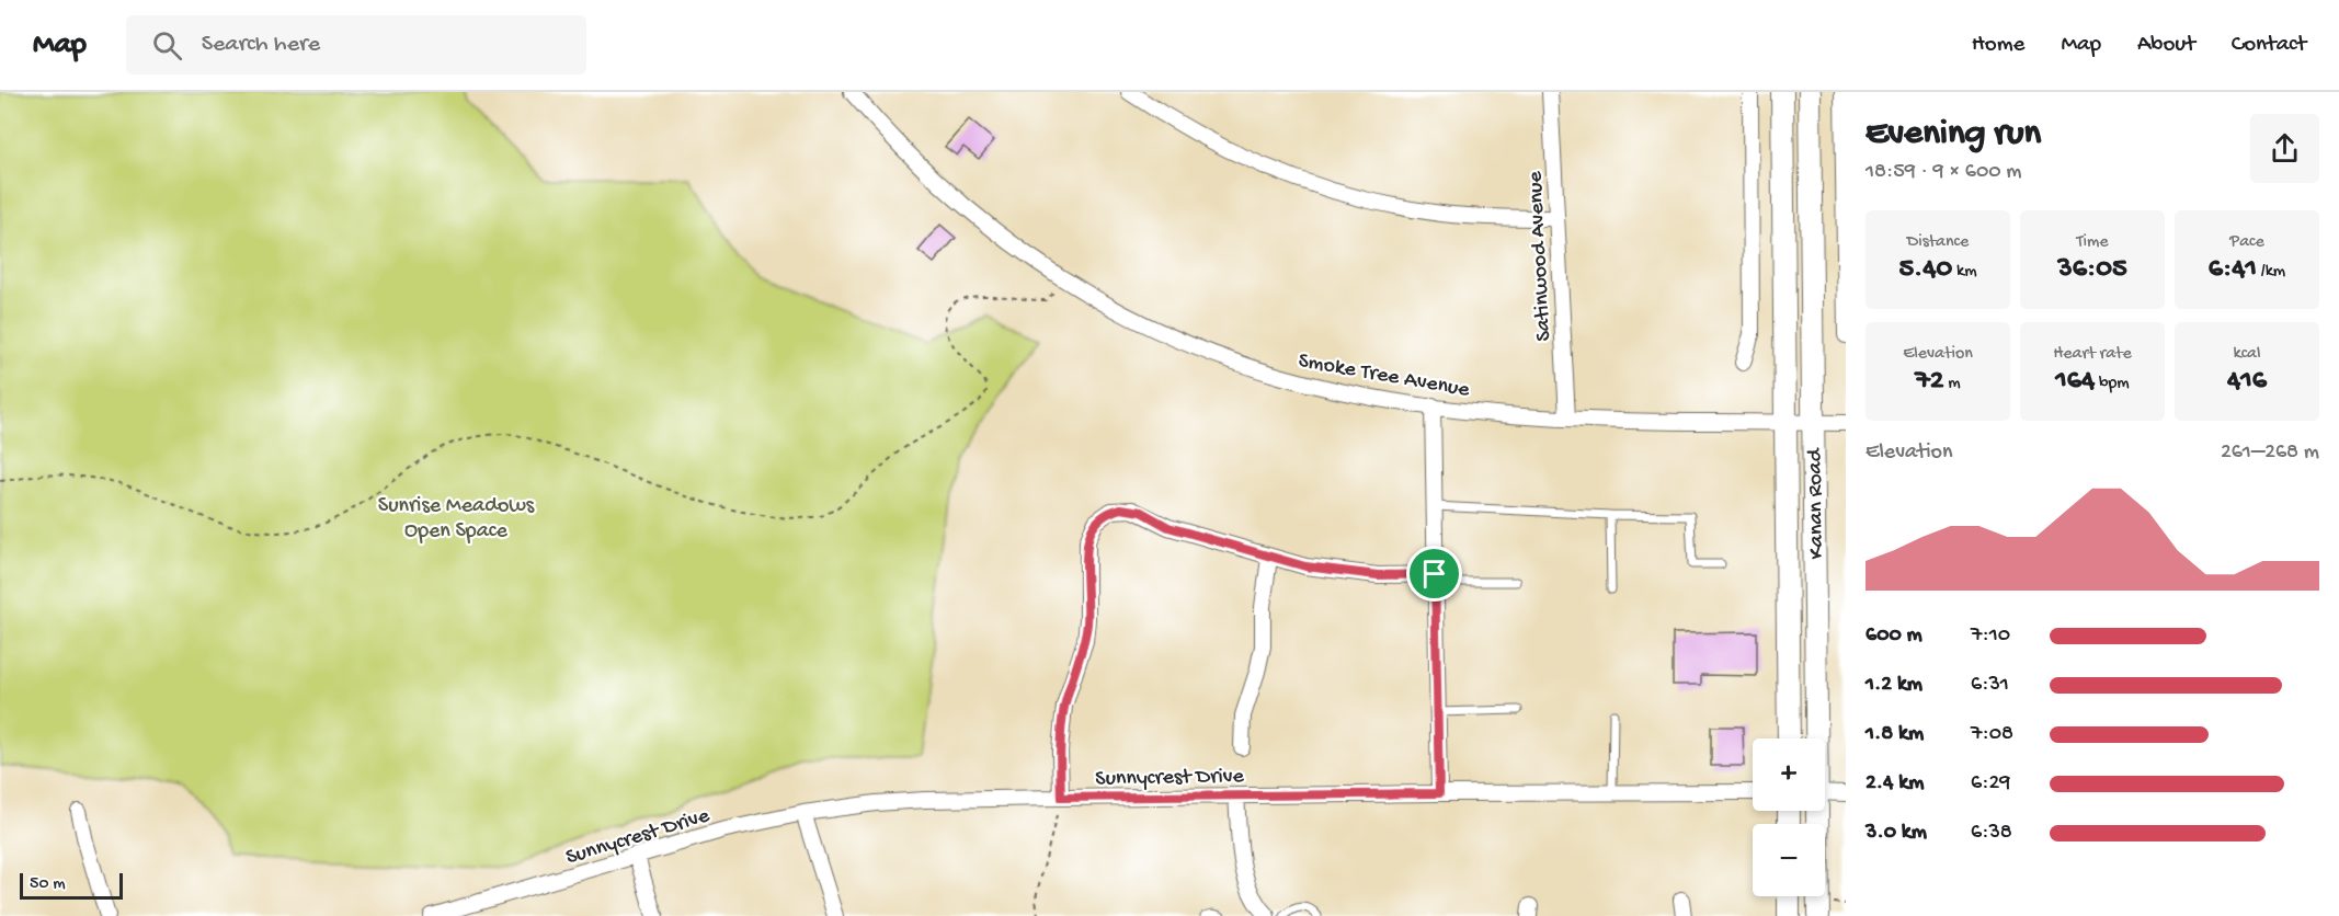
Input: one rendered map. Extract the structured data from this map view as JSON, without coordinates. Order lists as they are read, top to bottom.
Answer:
{
  "streets": {
    "main road": ["Kanan Road"],
    "street": ["Satinwood Avenue", "Smoke Tree Avenue", "Sunnycrest Drive"]
  },
  "crossings": [
    ["Satinwood Avenue", "Smoke Tree Avenue"],
    ["Smoke Tree Avenue", "Kanan Road"]
  ],
  "parks": ["Sunrise Meadows Open Space"],
  "scale_bar": "50 m",
  "page": {
    "header": "Map",
    "search": "Search here",
    "nav": [
      "Home",
      "Map",
      "About",
      "Contact"
    ],
    "heading": ["Evening run", "18:59 · 9 × 600 m"],
    "stats": [
      ["Distance", "5.40 km"],
      ["Time", "36:05"],
      ["Pace", "6:41 /km"],
      ["Elevation", "72 m"],
      ["Heart rate", "164 bpm"],
      ["kcal", "416"]
    ],
    "chart": ["Elevation", "261–268 m"],
    "list": [
      {
        "name": "600 m",
        "note": "7:10"
      },
      {
        "name": "1.2 km",
        "note": "6:31"
      },
      {
        "name": "1.8 km",
        "note": "7:08"
      },
      {
        "name": "2.4 km",
        "note": "6:29"
      },
      {
        "name": "3.0 km",
        "note": "6:38"
      }
    ],
    "map_buttons": ["+", "−"],
    "scale": "50 m"
  }
}
